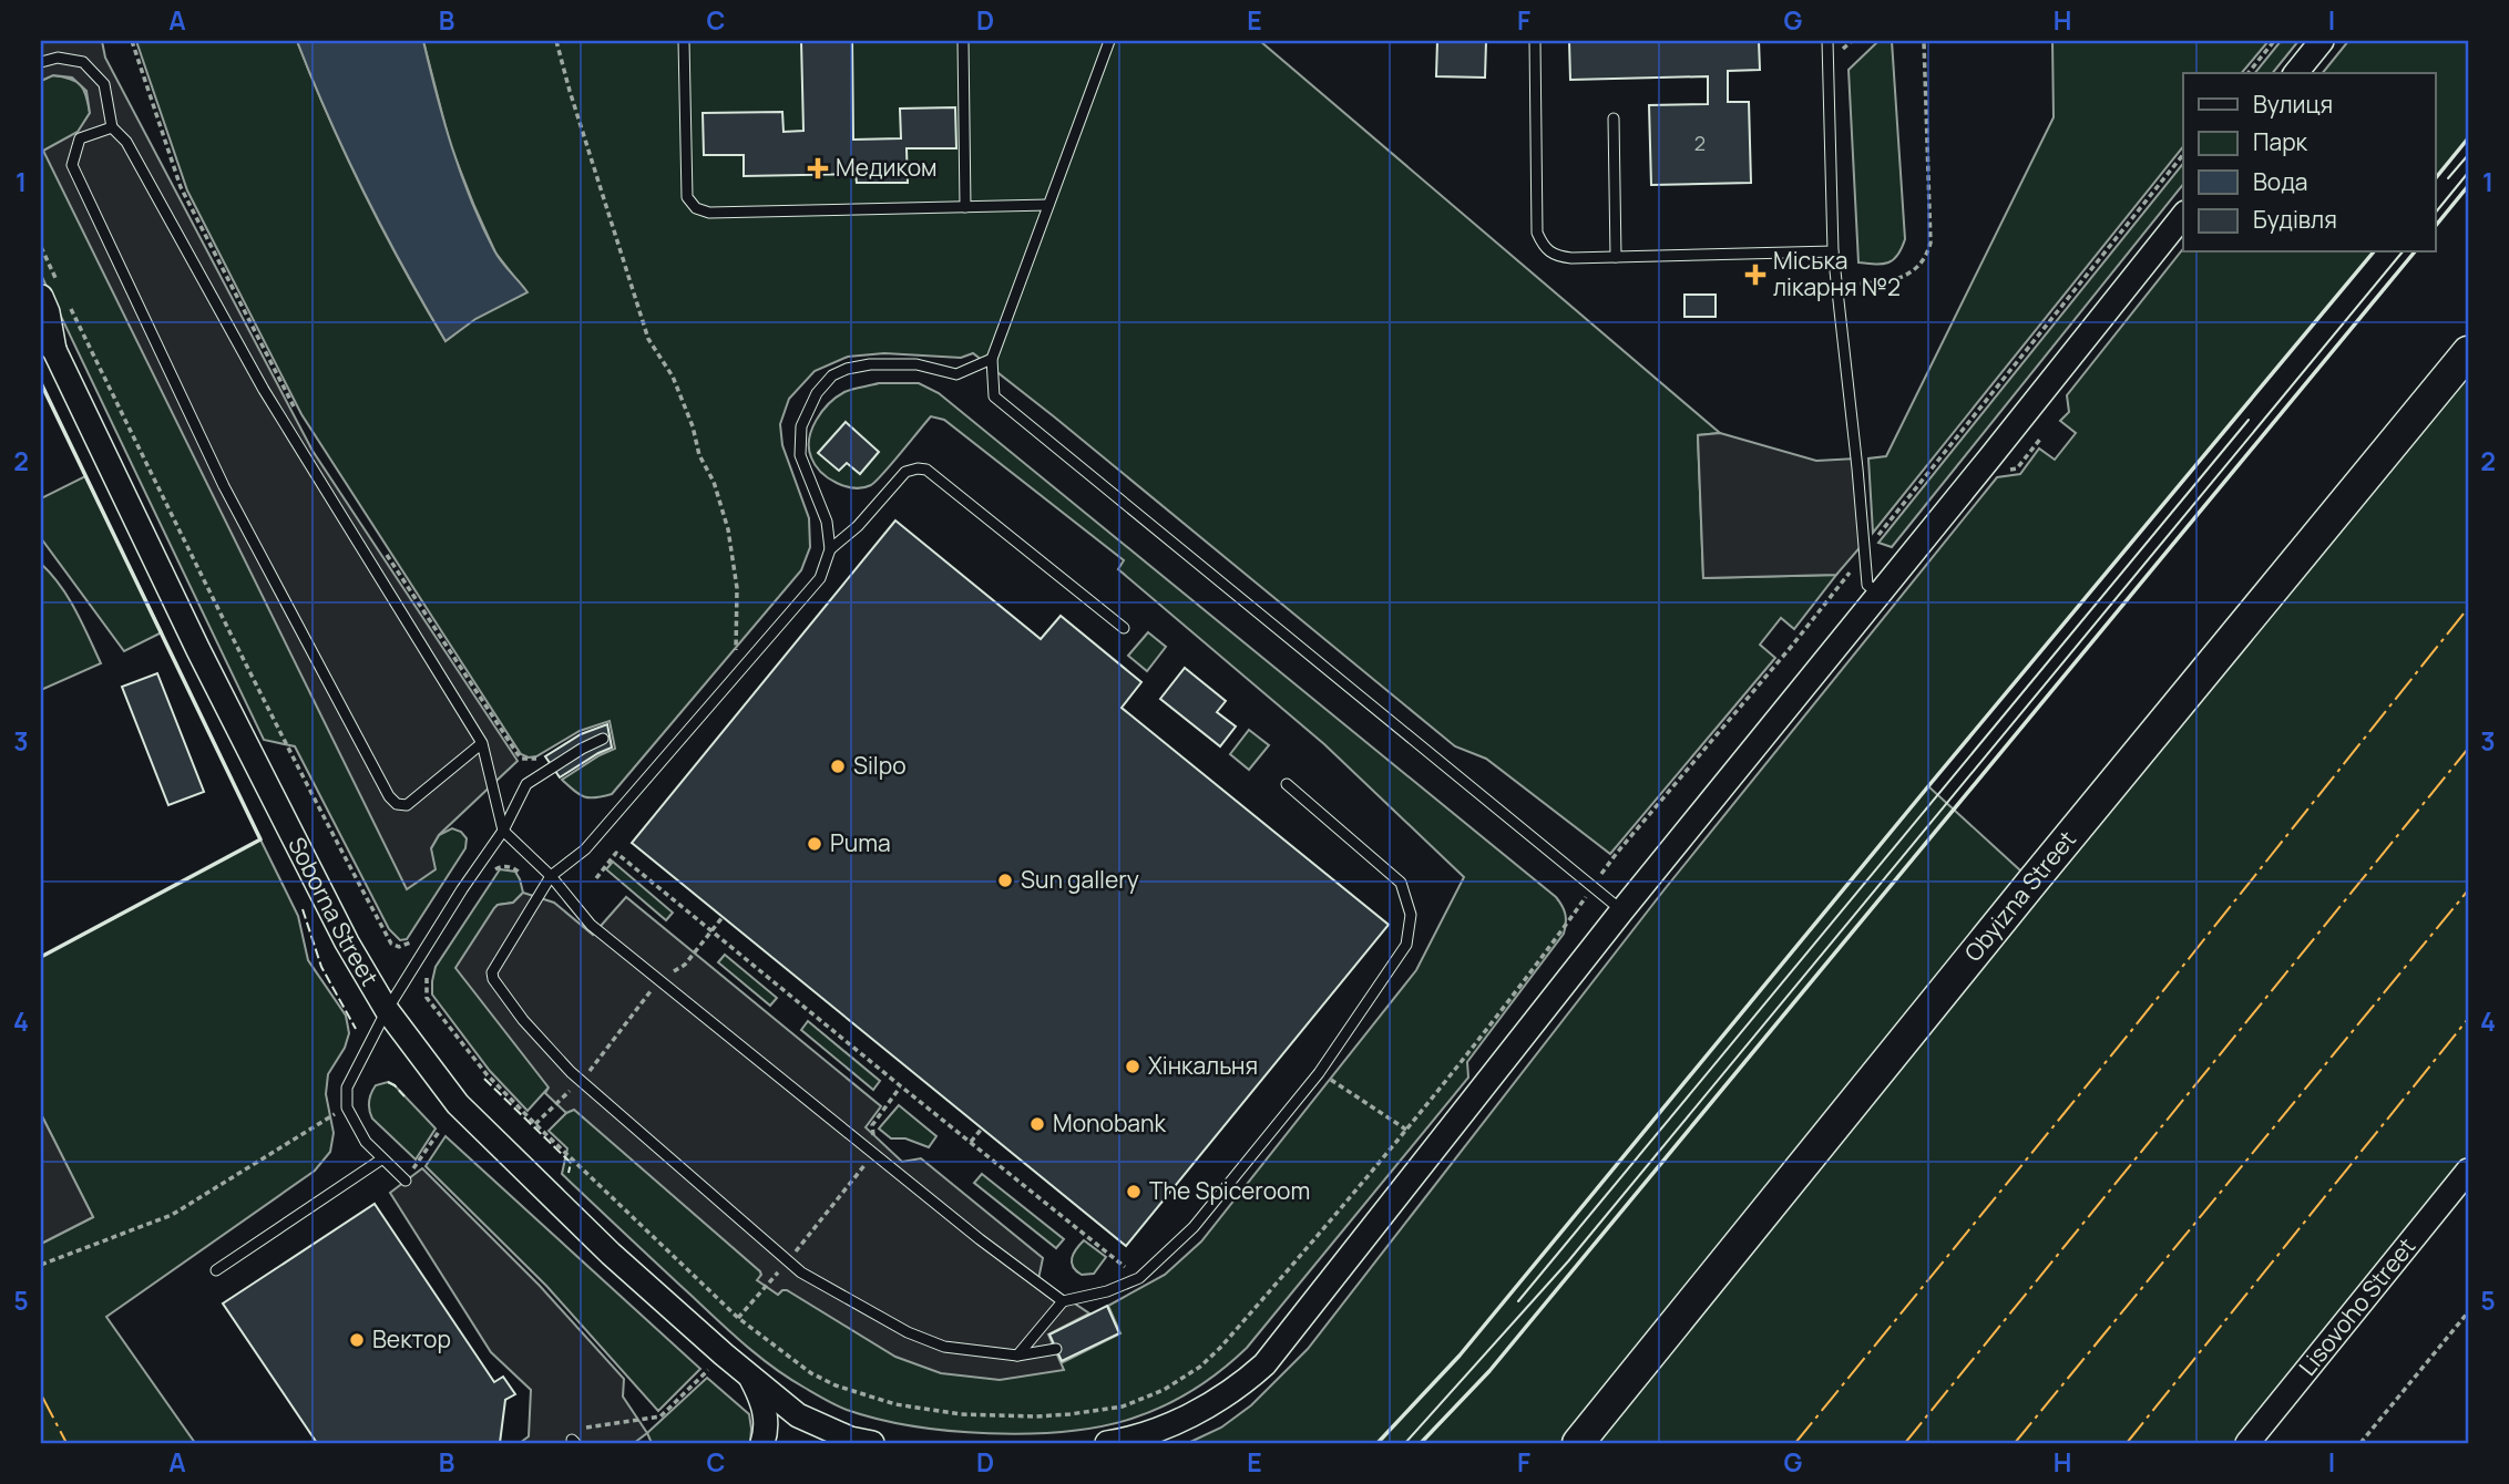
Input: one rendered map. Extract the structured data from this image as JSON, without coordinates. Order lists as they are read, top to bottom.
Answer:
{
  "streets": {
    "main road": ["Obyizna Street"],
    "street": ["Soborna Street", "Lisovoho Street"]
  },
  "places": {
    "health": ["Медиком", "Міська лікарня №2"],
    "other": [
      "Silpo",
      "Puma",
      "Sun gallery",
      "Хінкальня",
      "Monobank",
      "The Spiceroom",
      "Вектор"
    ]
  },
  "house_numbers": ["2"],
  "legend": [
    "Вулиця",
    "Парк",
    "Вода",
    "Будівля"
  ],
  "grid": {
    "columns": [
      "A",
      "B",
      "C",
      "D",
      "E",
      "F",
      "G",
      "H",
      "I"
    ],
    "rows": [
      "1",
      "2",
      "3",
      "4",
      "5"
    ]
  }
}
